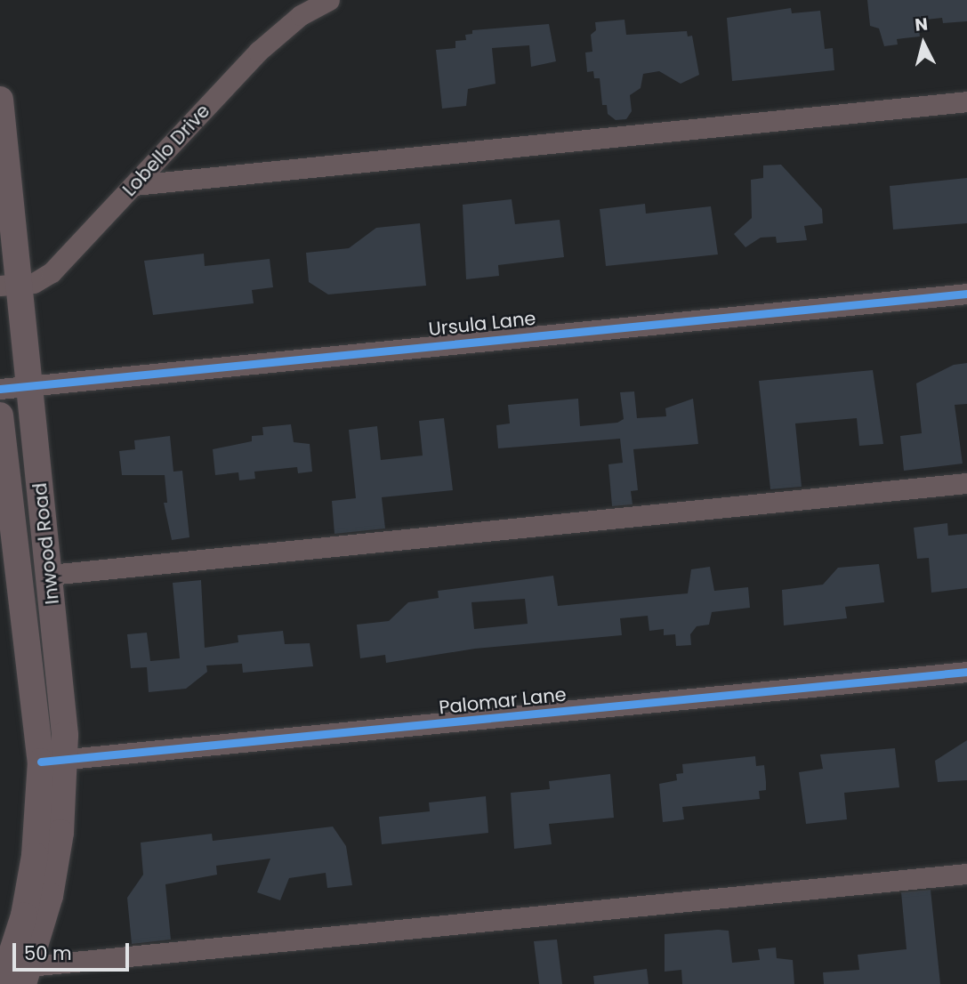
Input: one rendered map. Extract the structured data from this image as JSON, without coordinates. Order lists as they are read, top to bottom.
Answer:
{
  "streets": {
    "main road": ["Inwood Road"],
    "street": ["Lobello Drive", "Ursula Lane", "Palomar Lane"]
  },
  "crossings": [
    ["Lobello Drive", "Inwood Road"],
    ["Ursula Lane", "Inwood Road"],
    ["Inwood Road", "Palomar Lane"]
  ],
  "scale_bar": "50 m",
  "north": "top"
}
